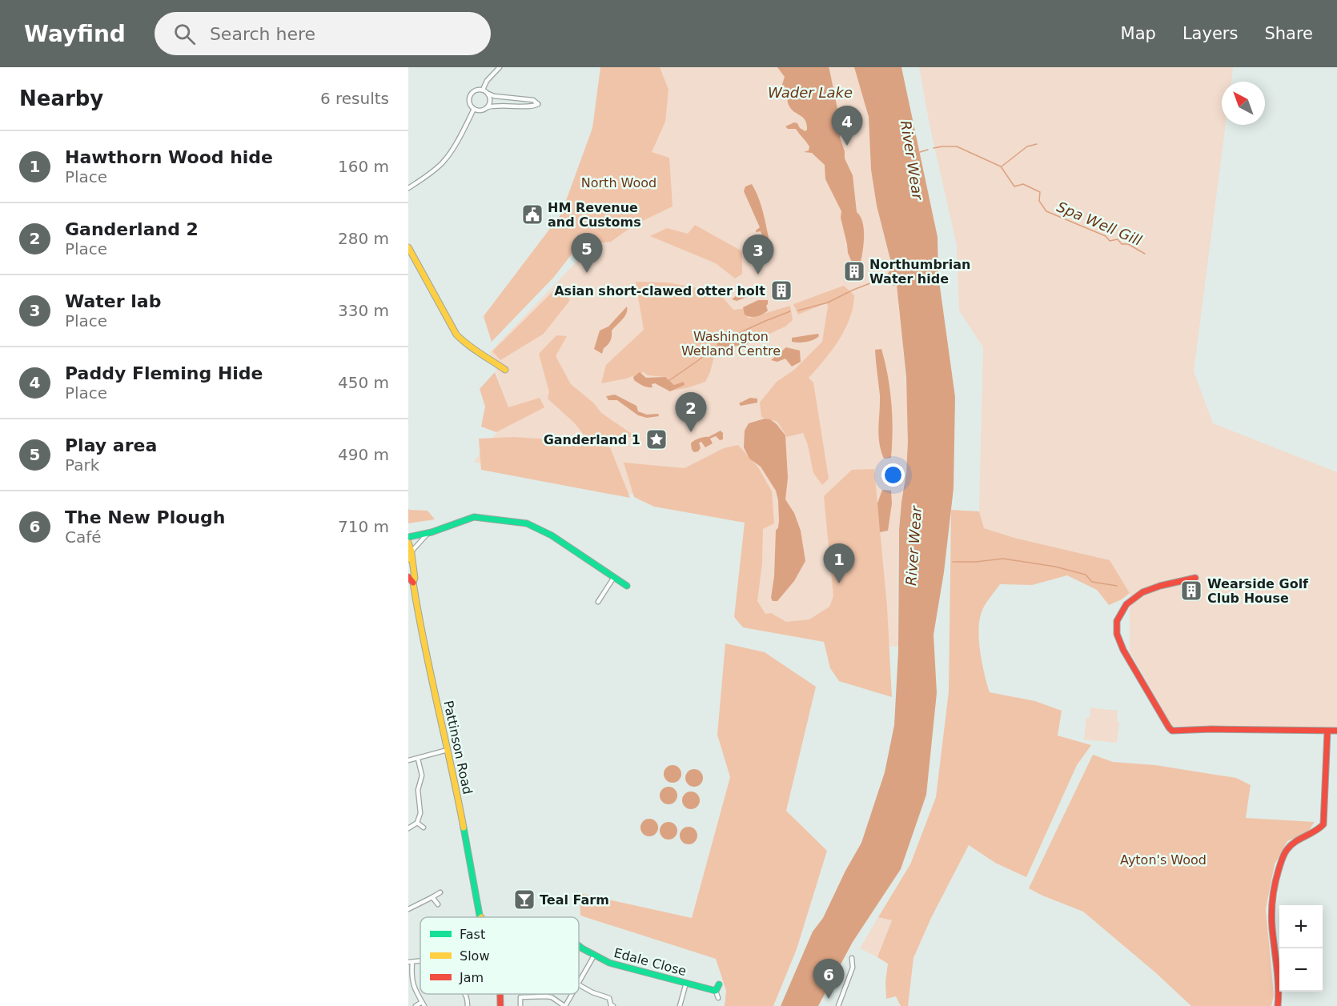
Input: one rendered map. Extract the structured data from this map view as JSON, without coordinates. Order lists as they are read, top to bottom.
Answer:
{
  "streets": {
    "street": ["Pattinson Road", "Edale Close"]
  },
  "water": ["Wader Lake", "River Wear", "Spa Well Gill"],
  "parks": ["North Wood", "Washington Wetland Centre", "Ayton's Wood"],
  "places": {
    "public building": ["HM Revenue and Customs"],
    "building": ["Northumbrian Water hide", "Asian short-clawed otter holt", "Wearside Golf Club House"],
    "place": ["Ganderland 1"],
    "bar": ["Teal Farm"]
  },
  "legend": ["Fast", "Slow", "Jam"],
  "north": "top left",
  "page": {
    "header": "Wayfind",
    "search": "Search here",
    "nav": ["Map", "Layers", "Share"],
    "heading": ["Nearby", "6 results"],
    "pins": [
      "4",
      "5",
      "3",
      "2",
      "1",
      "6"
    ],
    "list": [
      {
        "mark": "1",
        "name": "Hawthorn Wood hide",
        "note": "Place",
        "value": "160 m"
      },
      {
        "mark": "2",
        "name": "Ganderland 2",
        "note": "Place",
        "value": "280 m"
      },
      {
        "mark": "3",
        "name": "Water lab",
        "note": "Place",
        "value": "330 m"
      },
      {
        "mark": "4",
        "name": "Paddy Fleming Hide",
        "note": "Place",
        "value": "450 m"
      },
      {
        "mark": "5",
        "name": "Play area",
        "note": "Park",
        "value": "490 m"
      },
      {
        "mark": "6",
        "name": "The New Plough",
        "note": "Café",
        "value": "710 m"
      }
    ],
    "map_buttons": ["+", "−"]
  }
}
